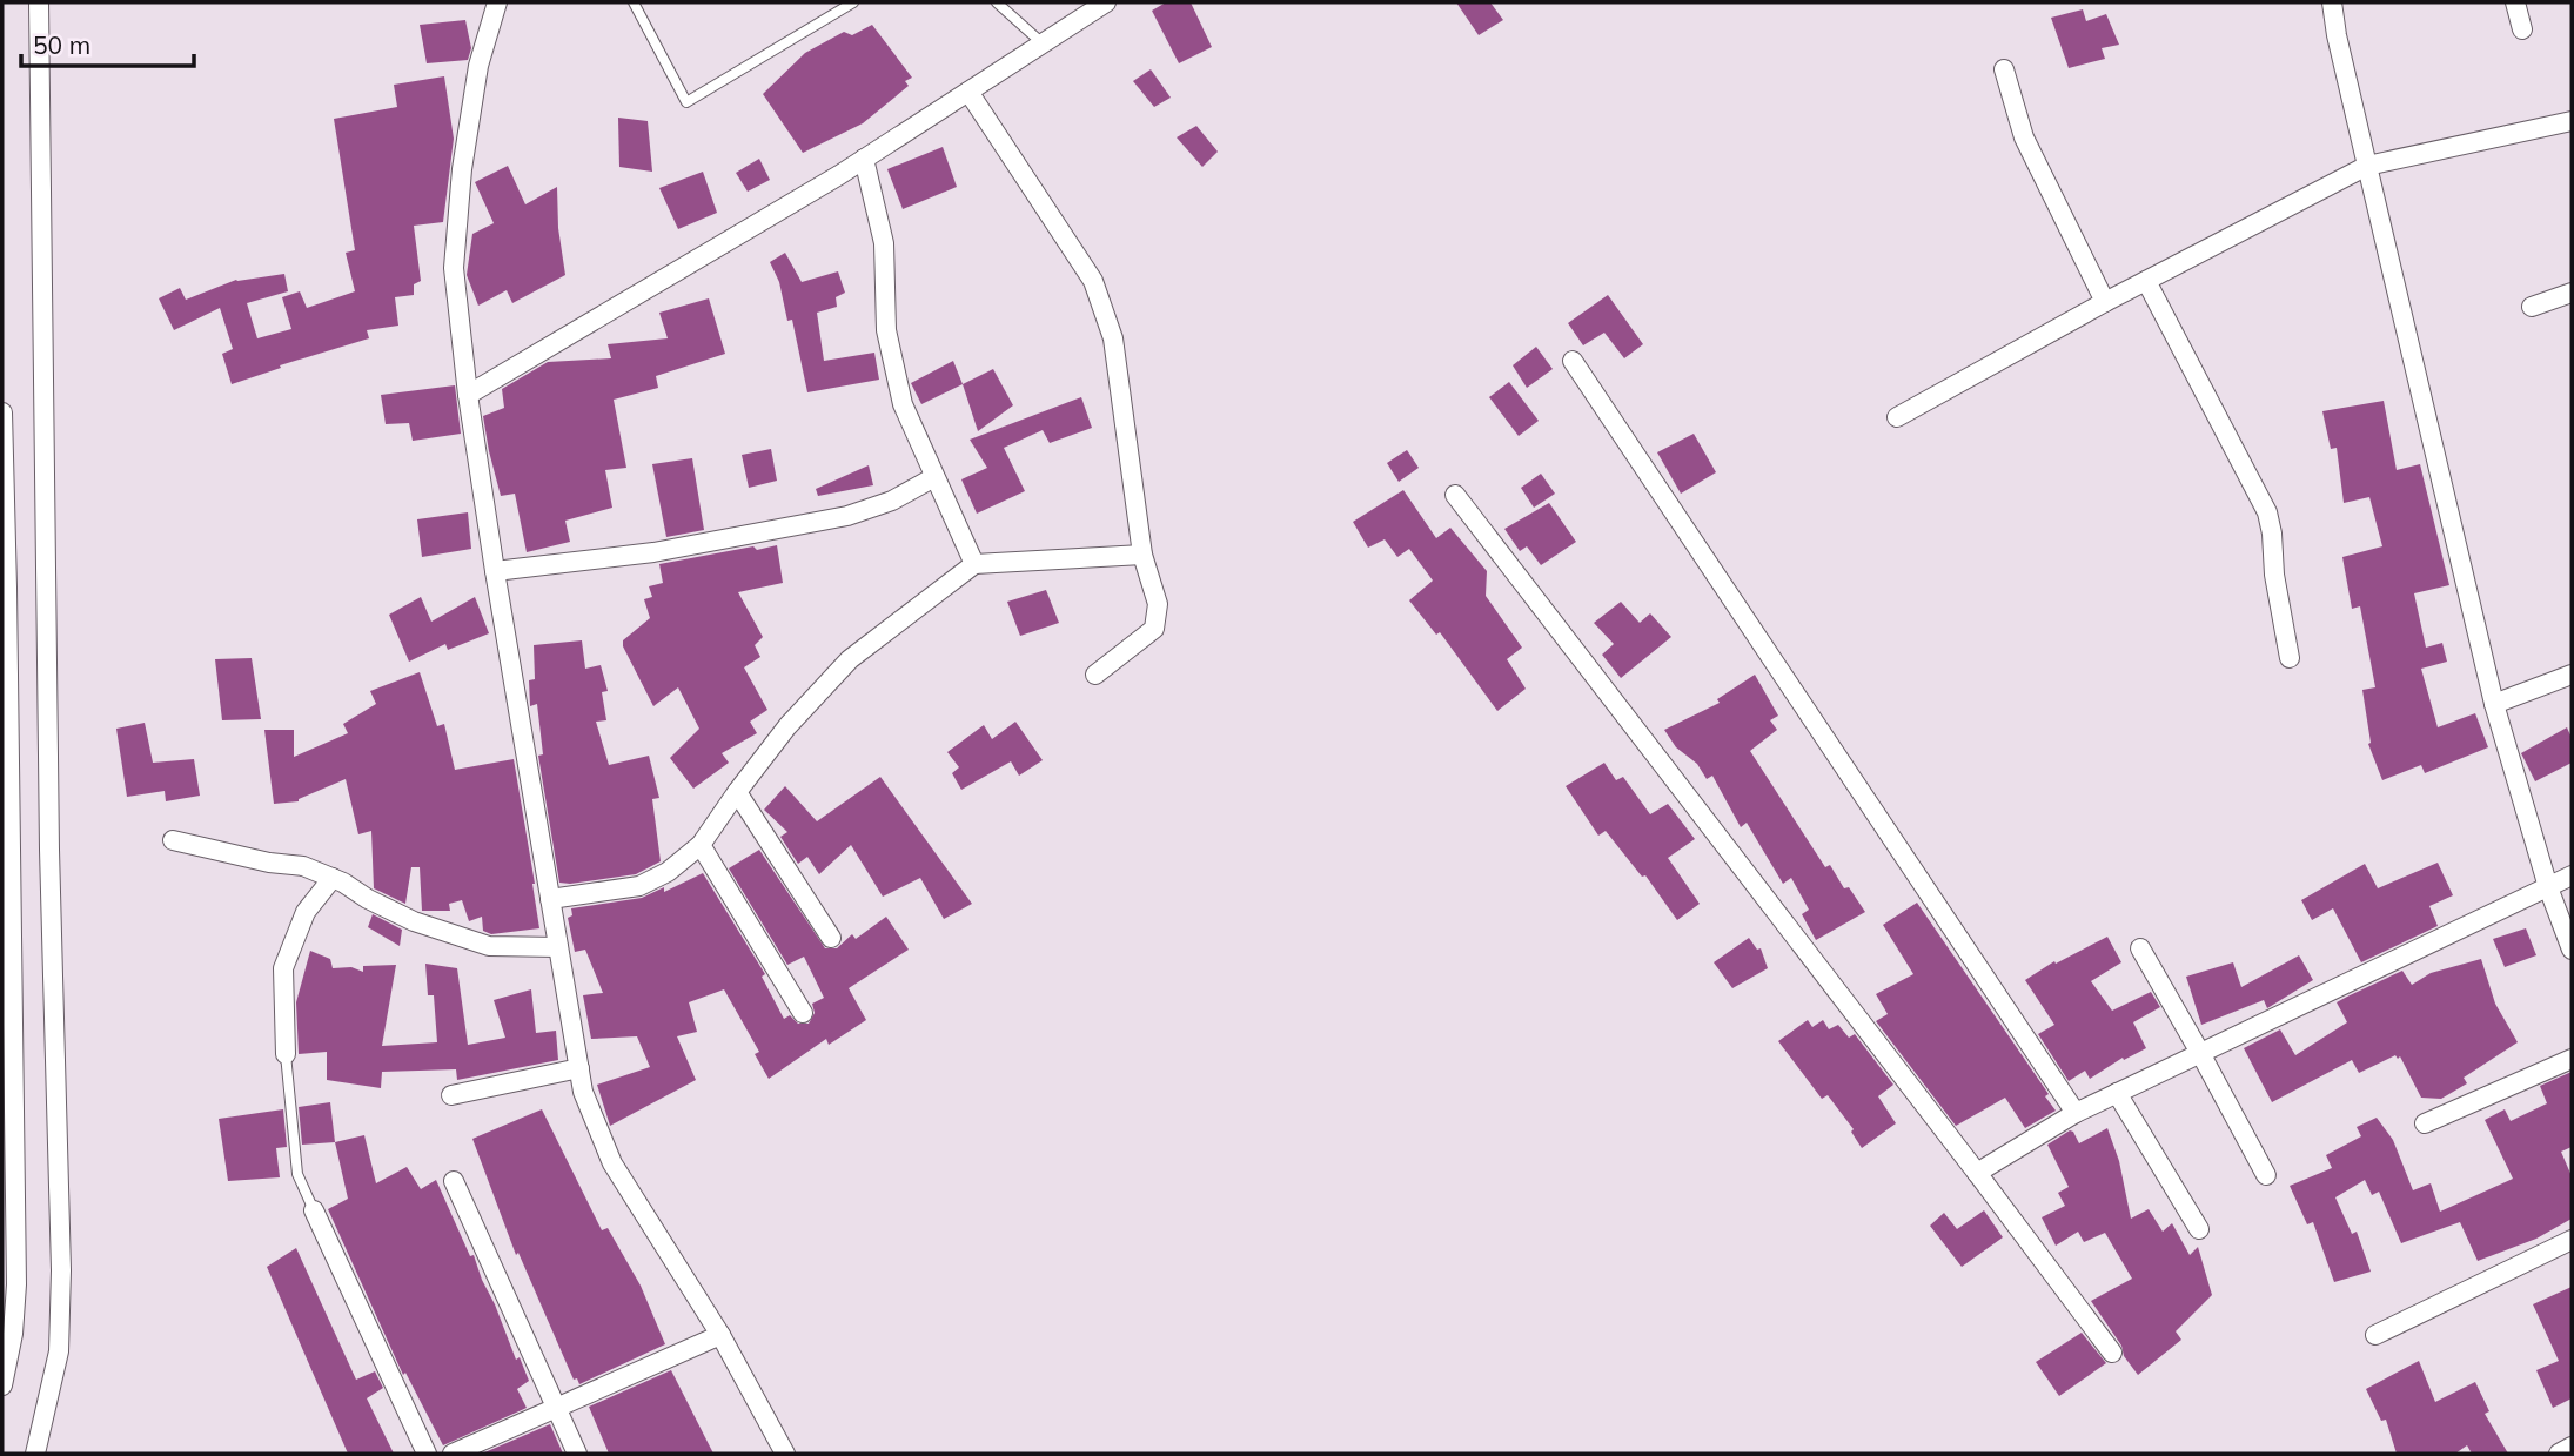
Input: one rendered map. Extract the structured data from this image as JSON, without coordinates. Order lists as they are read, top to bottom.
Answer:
{
  "scale_bar": "50 m"
}
